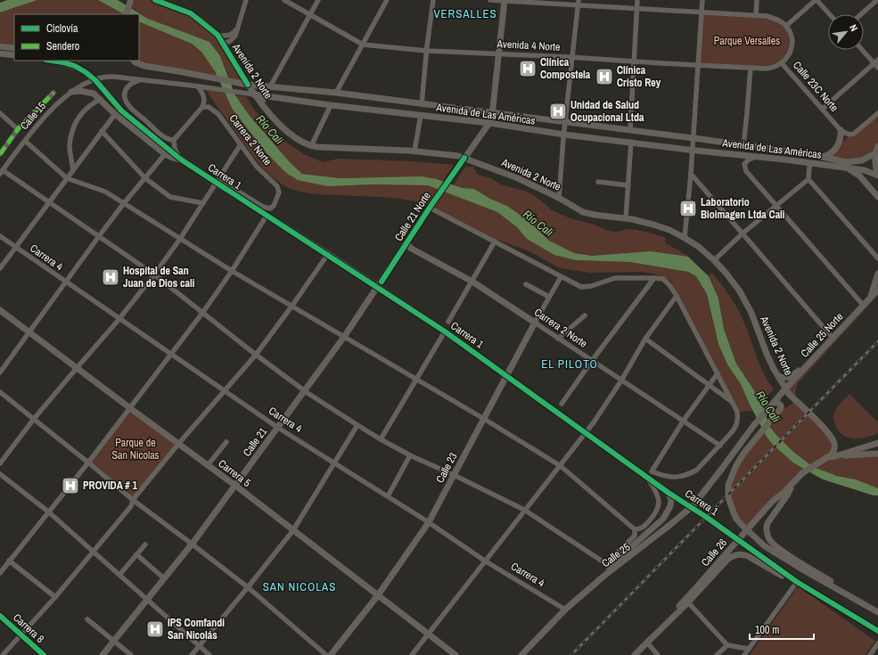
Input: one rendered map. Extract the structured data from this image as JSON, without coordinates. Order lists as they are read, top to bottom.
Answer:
{
  "streets": {
    "main road": [
      "Avenida 2 Norte",
      "Avenida de Las Américas",
      "Carrera 2 Norte",
      "Carrera 1",
      "Calle 21 Norte",
      "Calle 25 Norte",
      "Calle 21",
      "Calle 23",
      "Carrera 5",
      "Calle 26",
      "Calle 25"
    ],
    "street": [
      "Avenida 4 Norte",
      "Calle 23C Norte",
      "Calle 15",
      "Carrera 4",
      "Carrera 8"
    ]
  },
  "crossings": [
    ["Avenida 4 Norte", "Calle 23C Norte"],
    ["Avenida 4 Norte", "Calle 21 Norte"],
    ["Avenida 2 Norte", "Avenida de Las Américas"],
    ["Avenida 2 Norte", "Calle 21 Norte"],
    ["Avenida 2 Norte", "Calle 25 Norte"],
    ["Avenida 2 Norte", "Calle 26"],
    ["Avenida de Las Américas", "Calle 15"],
    ["Avenida de Las Américas", "Calle 21 Norte"],
    ["Carrera 2 Norte", "Carrera 1"],
    ["Carrera 2 Norte", "Calle 21 Norte"],
    ["Carrera 2 Norte", "Calle 23"],
    ["Carrera 1", "Calle 21 Norte"],
    ["Carrera 1", "Calle 25 Norte"],
    ["Carrera 1", "Calle 21"],
    ["Carrera 1", "Calle 23"],
    ["Calle 21 Norte", "Calle 21"],
    ["Carrera 4", "Calle 21"],
    ["Carrera 4", "Calle 23"],
    ["Carrera 4", "Calle 25"],
    ["Calle 25 Norte", "Calle 25"],
    ["Calle 21", "Carrera 5"],
    ["Calle 23", "Carrera 5"]
  ],
  "districts": ["VERSALLES", "EL PILOTO", "SAN NICOLAS"],
  "water": ["Río Cali"],
  "parks": ["Parque Versalles", "Parque de San Nicolas"],
  "places": {
    "hospital": [
      "Clínica Compostela",
      "Clínica Cristo Rey",
      "Unidad de Salud Ocupacional Ltda",
      "Laboratorio Bioimagen Ltda Cali",
      "Hospital de San Juan de Dios cali",
      "PROVIDA # 1",
      "IPS Comfandi San Nicolás"
    ]
  },
  "legend": ["Ciclovía", "Sendero"],
  "scale_bar": "100 m",
  "north": "top right"
}
